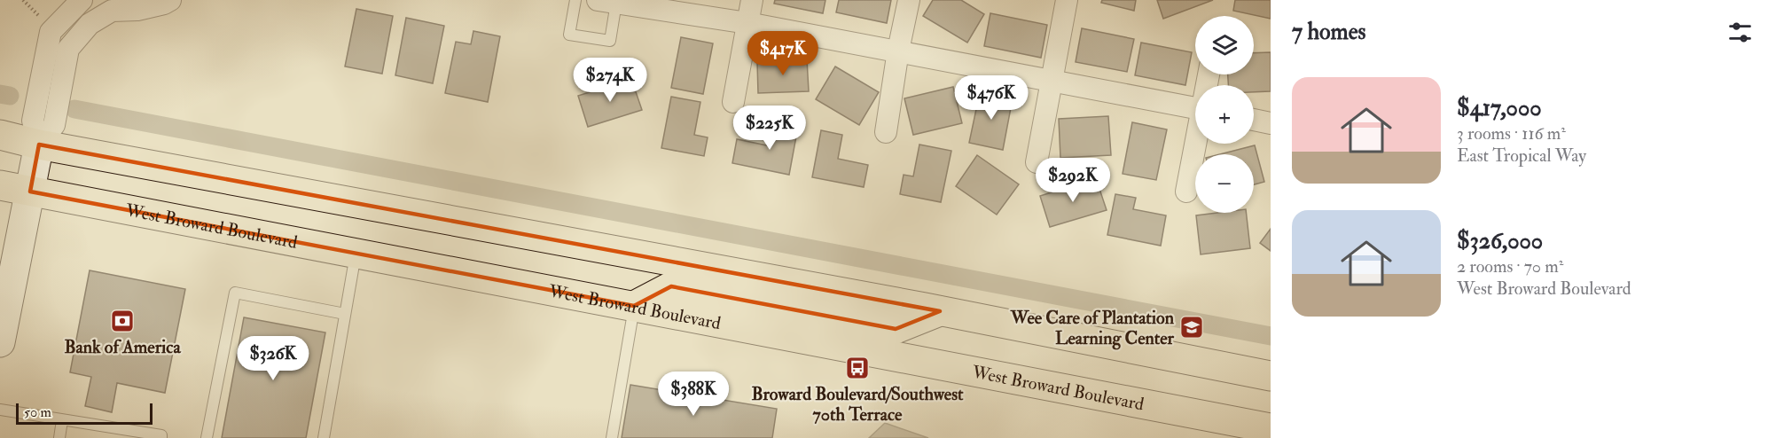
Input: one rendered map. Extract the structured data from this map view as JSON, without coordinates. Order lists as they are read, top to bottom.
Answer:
{
  "streets": {
    "main road": ["West Broward Boulevard"]
  },
  "places": {
    "bank": ["Bank of America"],
    "school or university": ["Wee Care of Plantation Learning Center"],
    "bus stop": ["Broward Boulevard/Southwest 70th Terrace"]
  },
  "scale_bar": "50 m",
  "page": {
    "heading": "7 homes",
    "map_buttons": ["+", "−"],
    "price": [
      "$417K",
      "$274K",
      "$476K",
      "$225K",
      "$292K",
      "$326K",
      "$388K"
    ],
    "list": [
      {
        "name": "$417,000",
        "note": "3 rooms · 116 m² · East Tropical Way"
      },
      {
        "name": "$326,000",
        "note": "2 rooms · 70 m² · West Broward Boulevard"
      }
    ],
    "scale": "50 m"
  }
}
